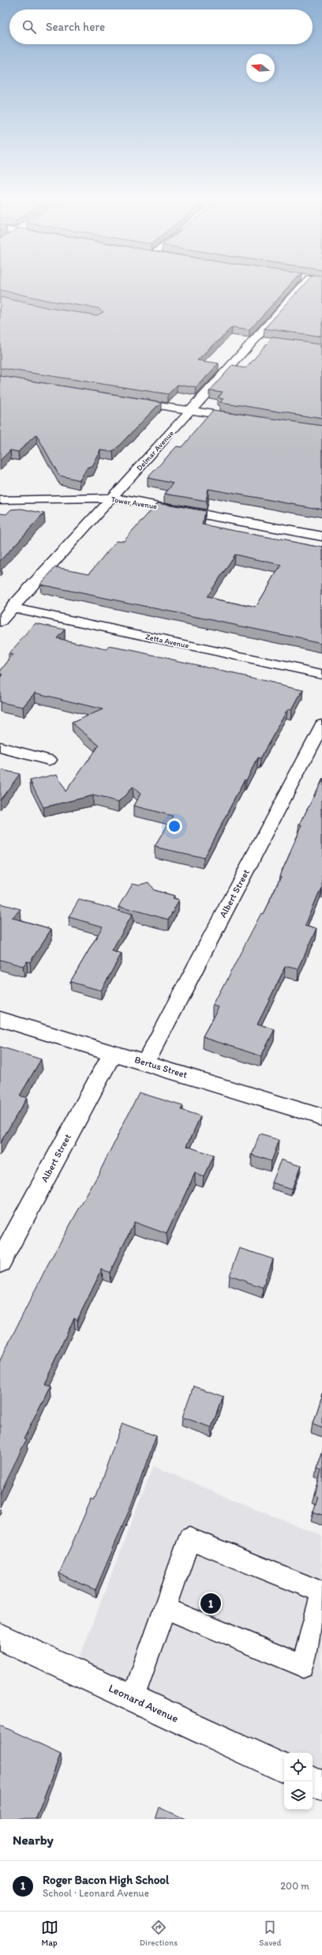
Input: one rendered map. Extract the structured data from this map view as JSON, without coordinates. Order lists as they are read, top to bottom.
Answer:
{
  "streets": {
    "street": [
      "Delmar Avenue",
      "Tower Avenue",
      "Zetta Avenue",
      "Albert Street",
      "Bertus Street",
      "Leonard Avenue"
    ]
  },
  "crossings": [
    ["Delmar Avenue", "Tower Avenue"],
    ["Delmar Avenue", "Zetta Avenue"],
    ["Albert Street", "Bertus Street"]
  ],
  "north": "left",
  "page": {
    "search": "Search here",
    "pins": "1",
    "heading": "Nearby",
    "list": [
      {
        "mark": "1",
        "name": "Roger Bacon High School",
        "note": "School · Leonard Avenue",
        "value": "200 m"
      }
    ],
    "nav": ["Map", "Directions", "Saved"]
  }
}
